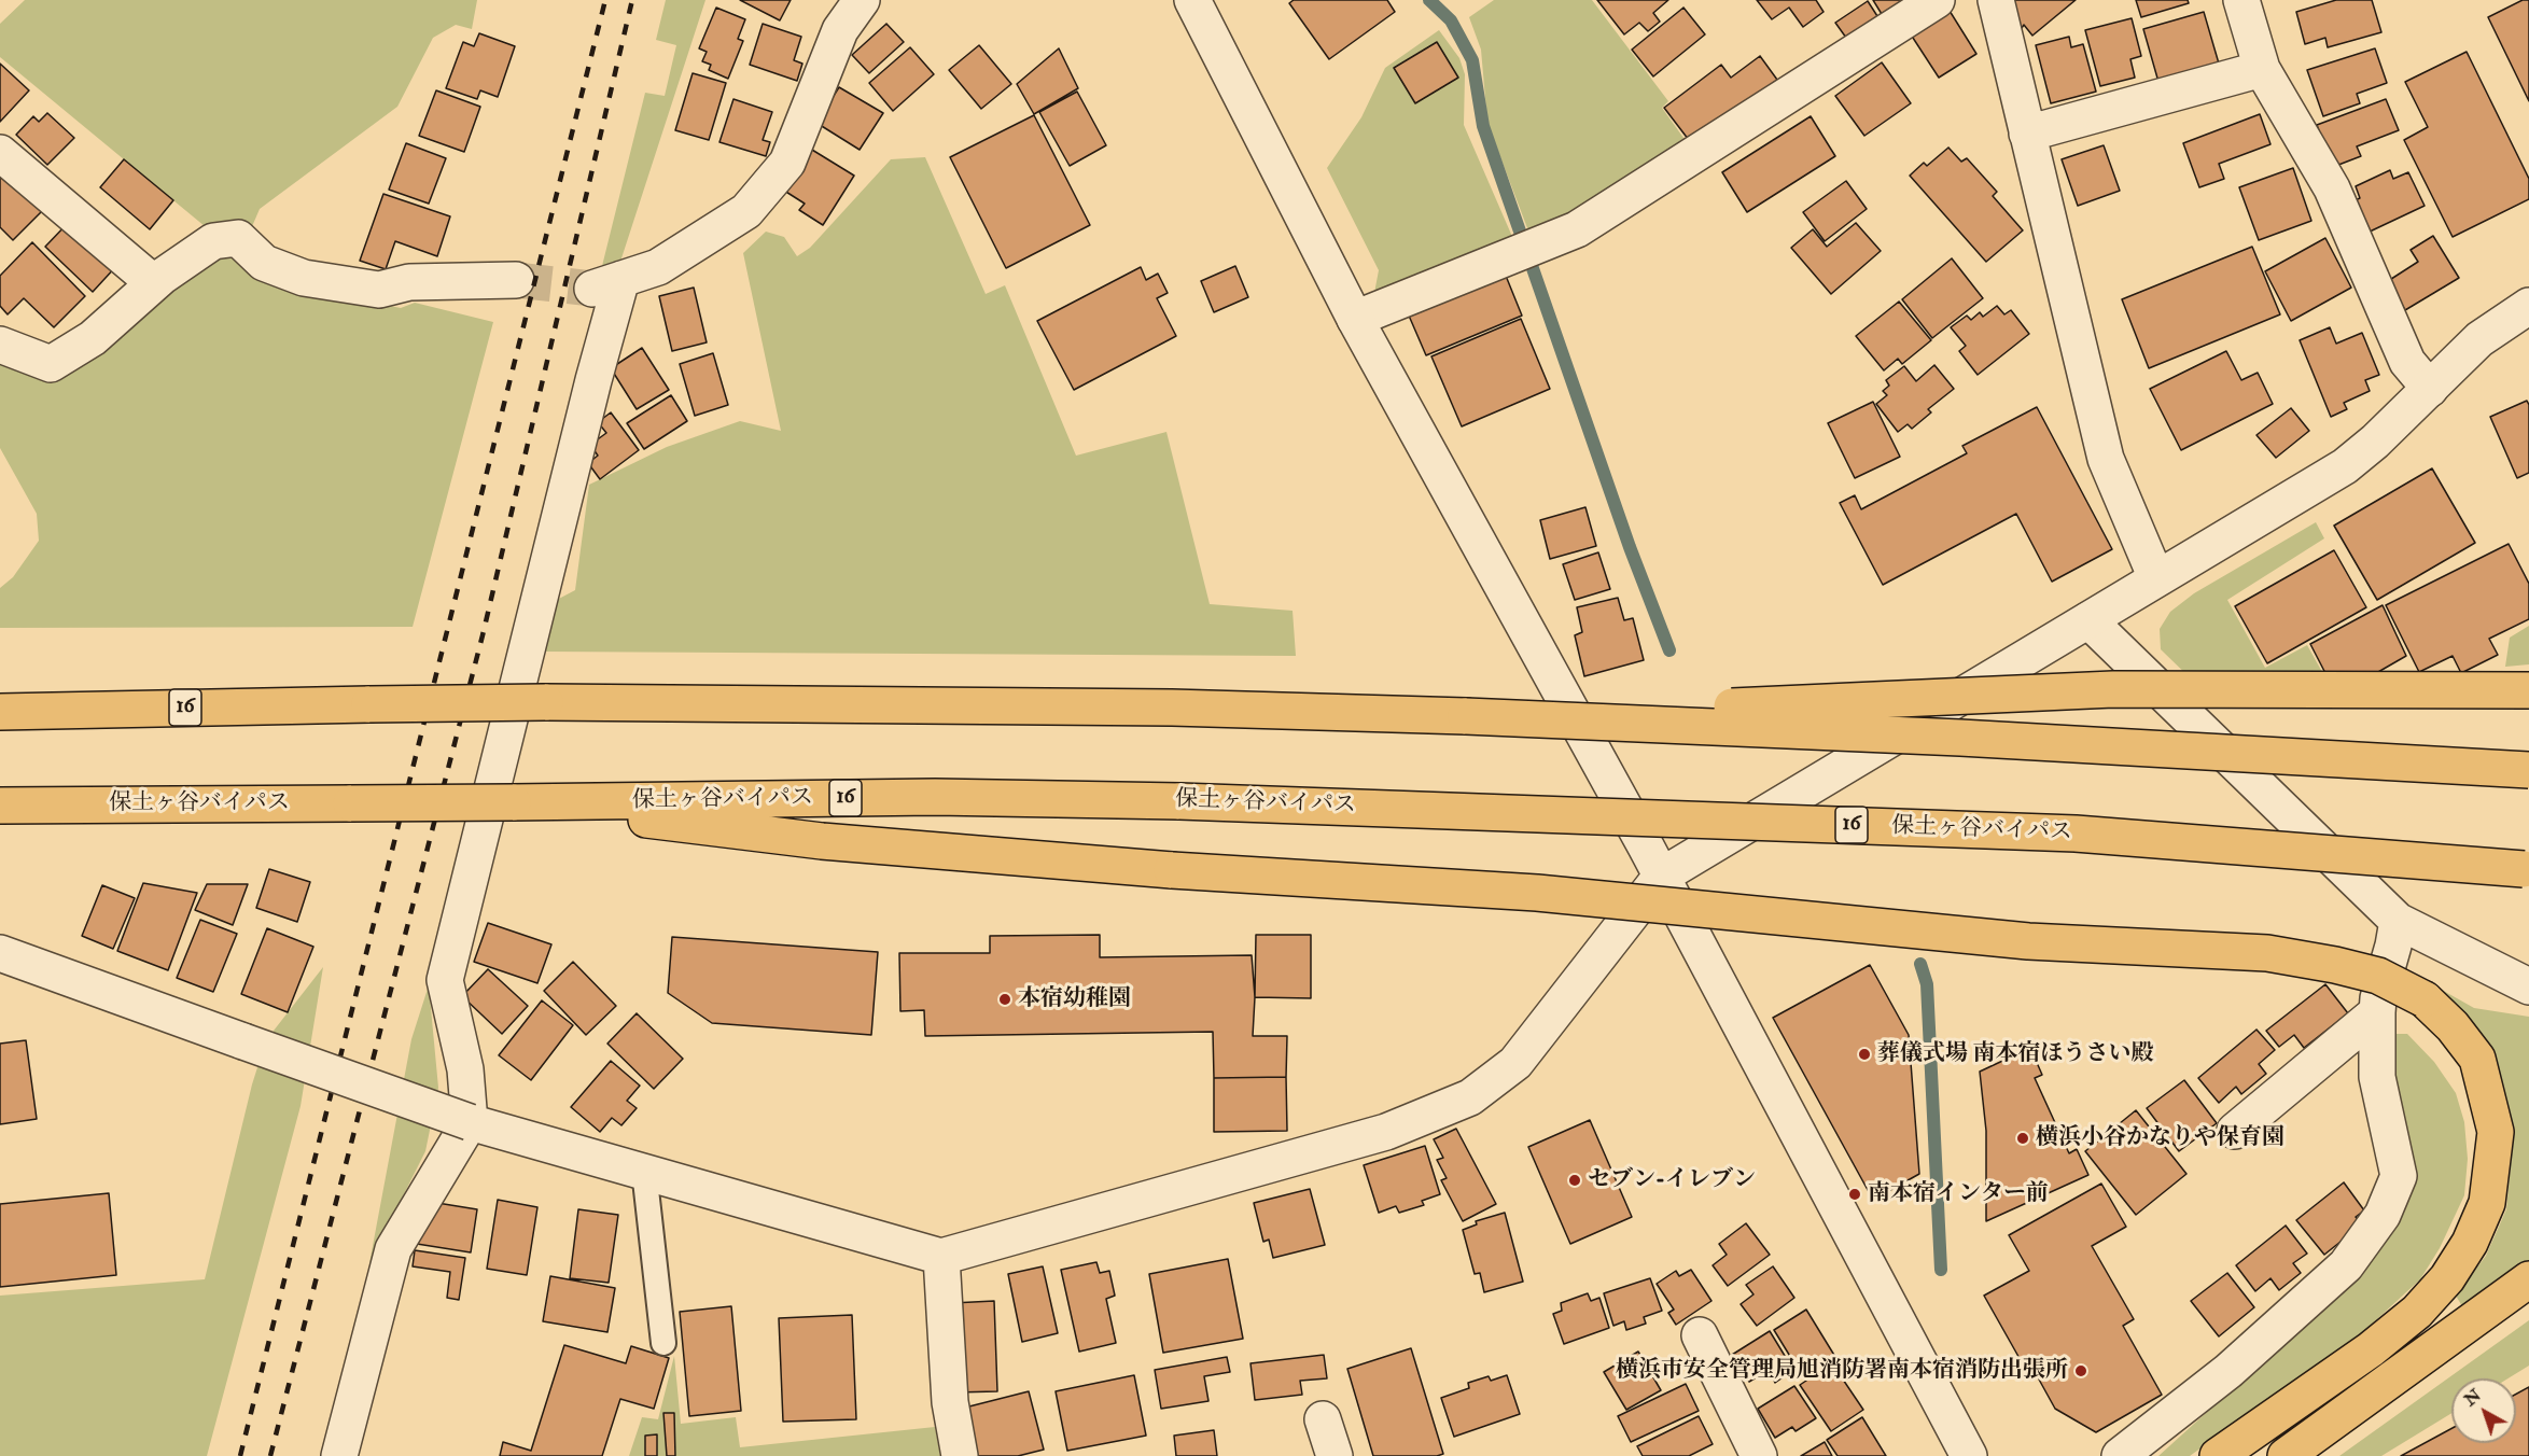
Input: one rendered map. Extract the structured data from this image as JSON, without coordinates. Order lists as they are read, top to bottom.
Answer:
{
  "streets": {
    "highway": ["16", "保土ヶ谷バイパス"]
  },
  "places": [
    "本宿幼稚園",
    "葬儀式場 南本宿ほうさい殿",
    "横浜小谷かなりや保育園",
    "セブン-イレブン",
    "南本宿インター前",
    "横浜市安全管理局旭消防署南本宿消防出張所"
  ],
  "north": "top left"
}
